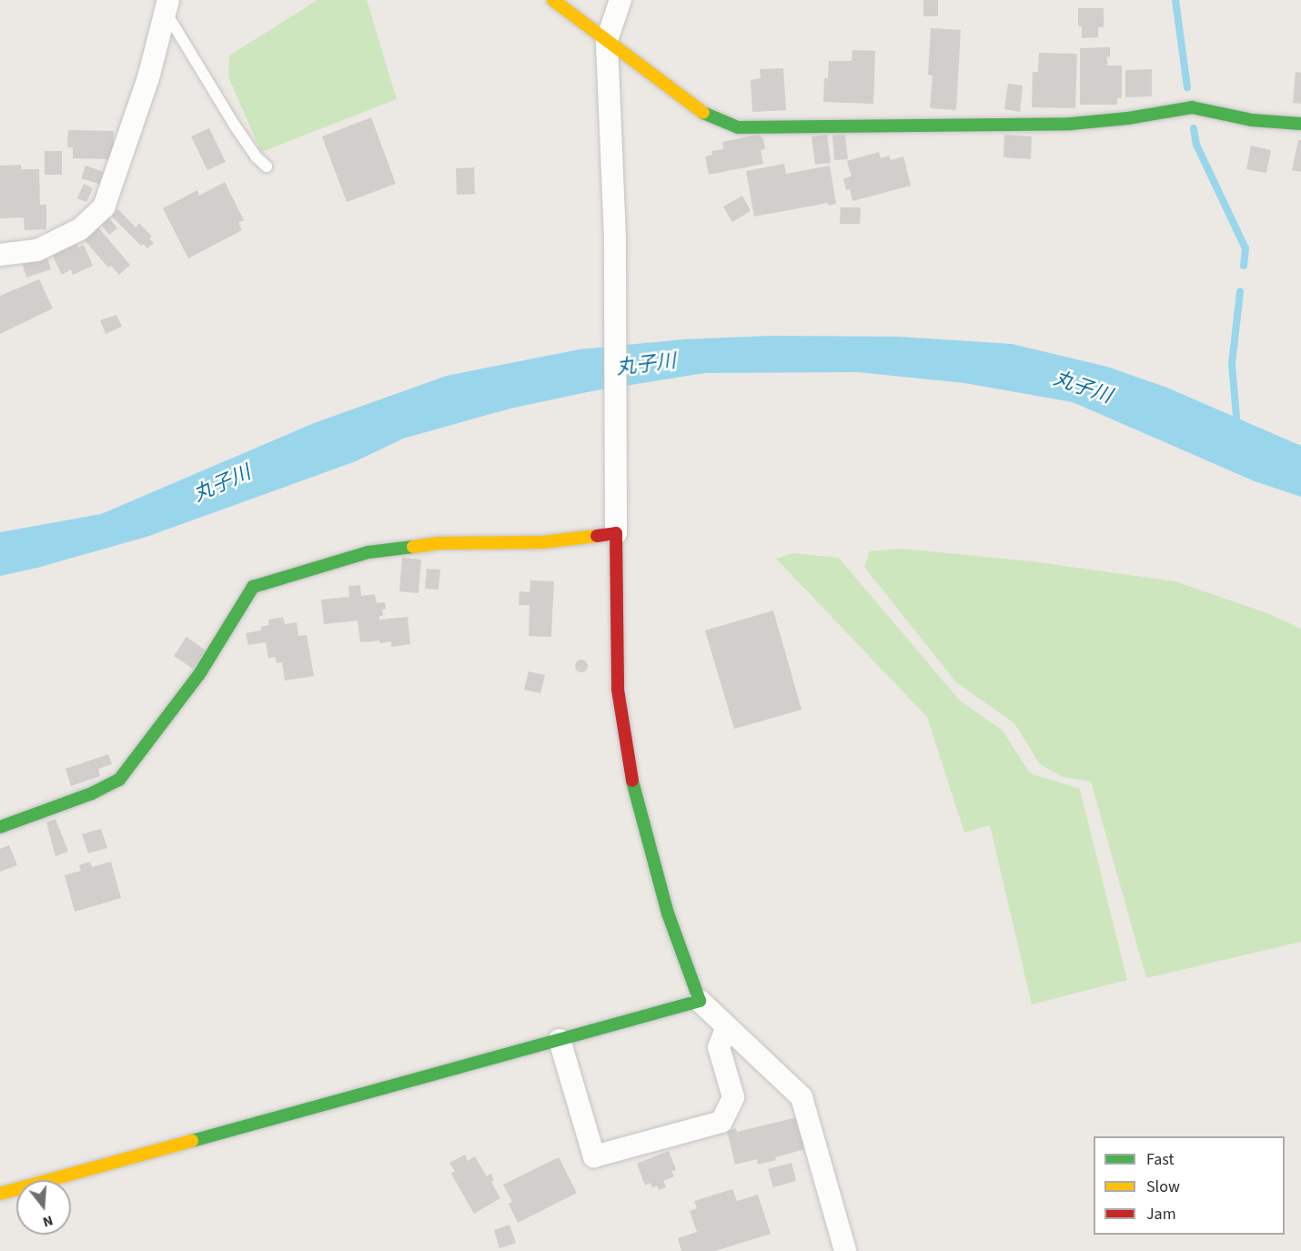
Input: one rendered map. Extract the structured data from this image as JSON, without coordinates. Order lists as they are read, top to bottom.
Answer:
{
  "water": ["丸子川"],
  "legend": ["Fast", "Slow", "Jam"],
  "north": "bottom"
}
